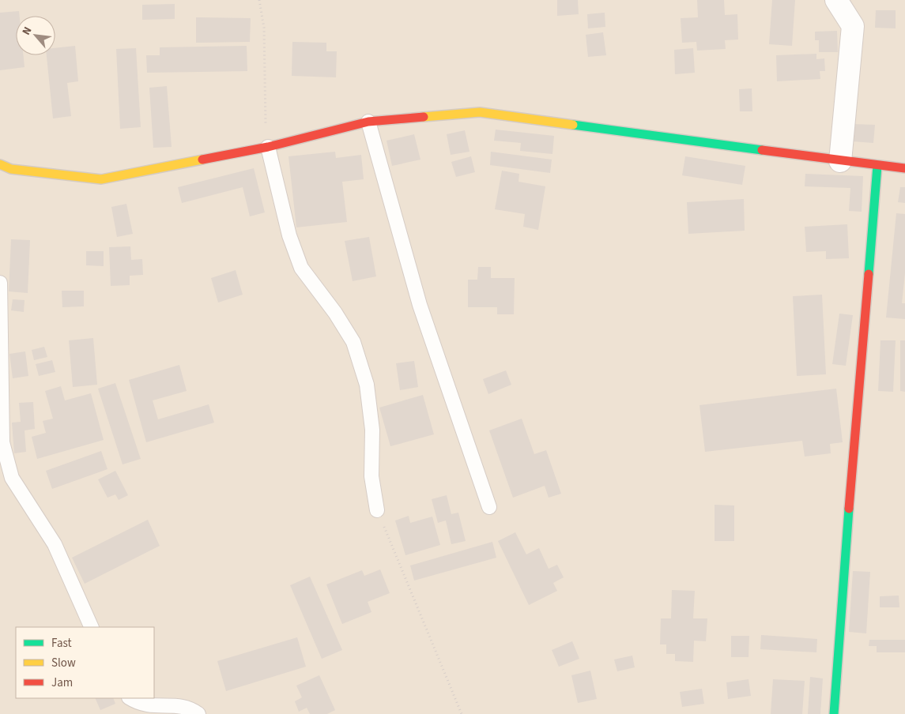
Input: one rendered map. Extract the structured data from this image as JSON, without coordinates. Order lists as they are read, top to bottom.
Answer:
{
  "legend": ["Fast", "Slow", "Jam"],
  "north": "top left"
}
